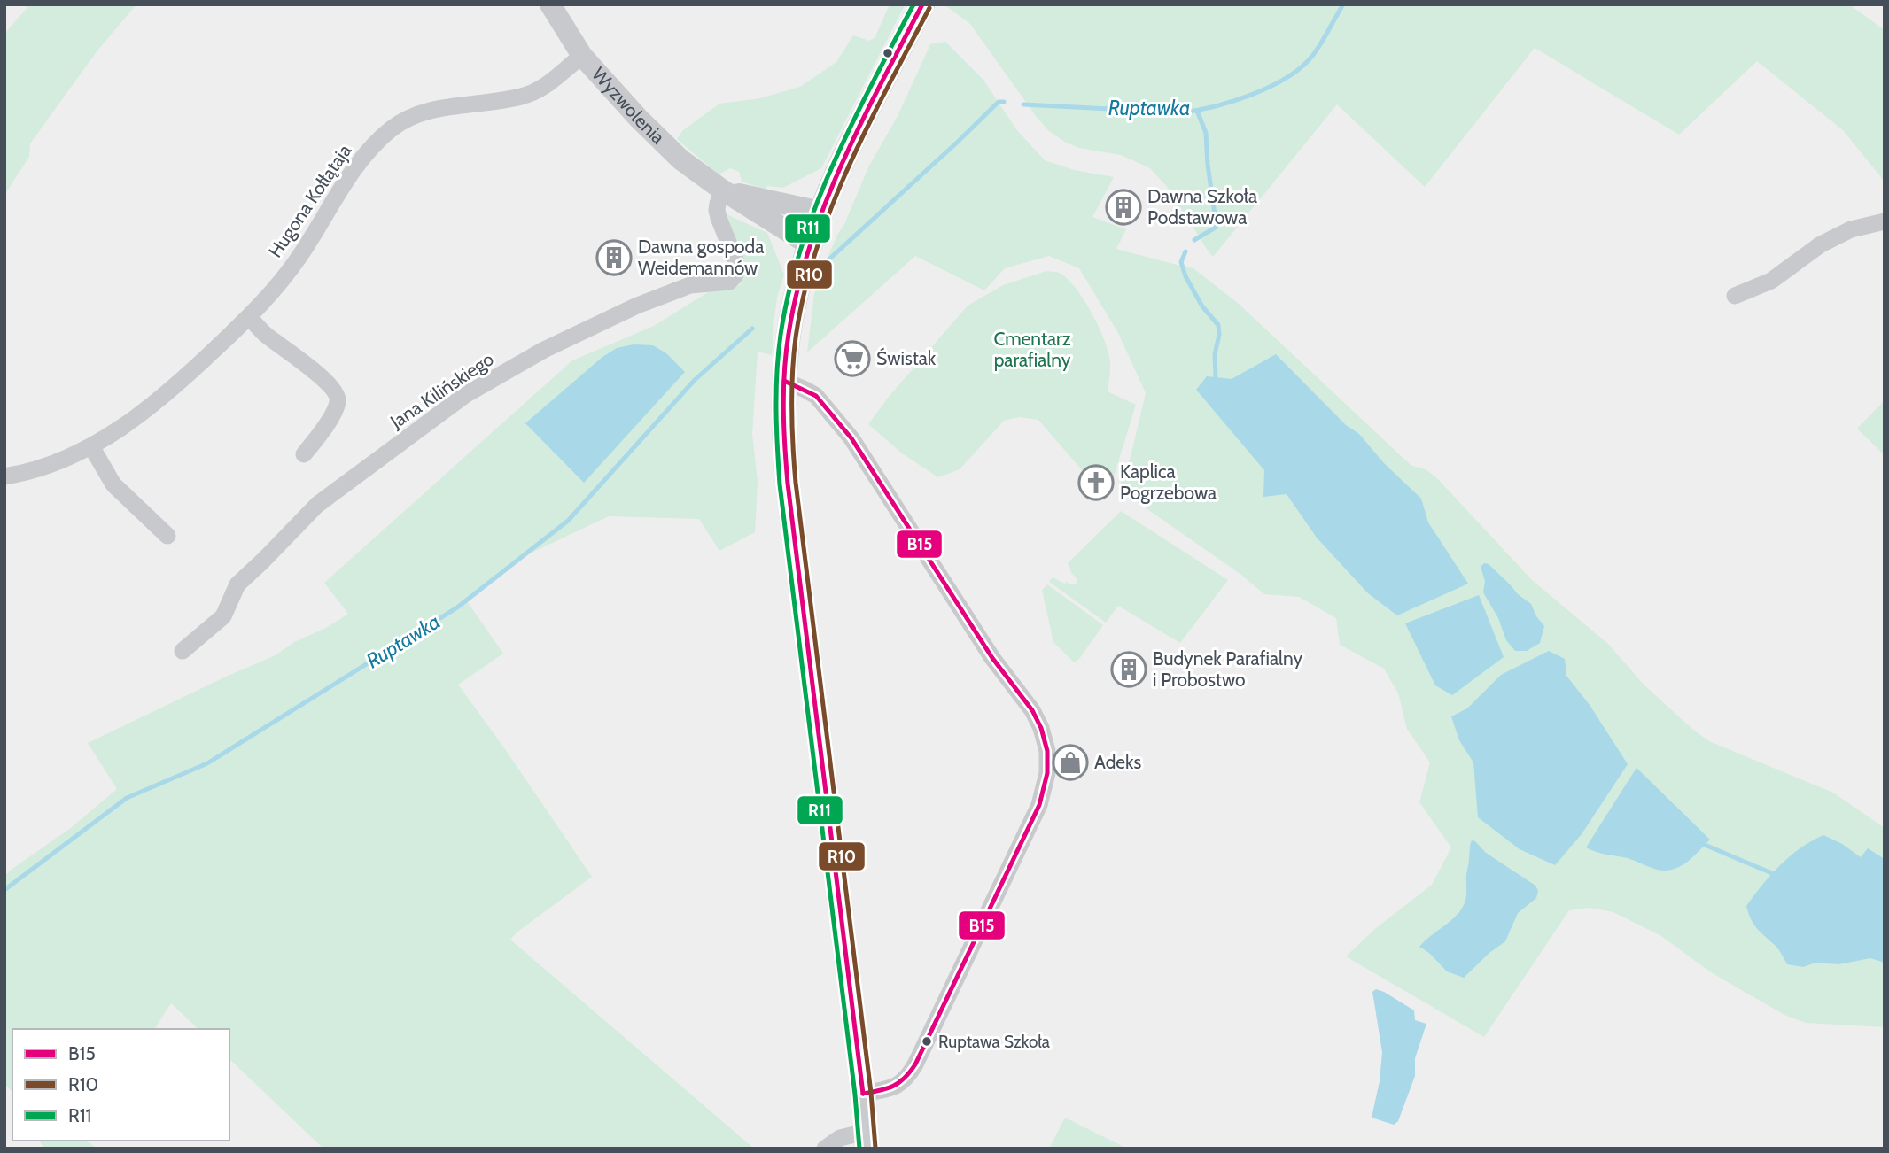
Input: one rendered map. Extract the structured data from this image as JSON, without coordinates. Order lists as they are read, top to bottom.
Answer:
{
  "streets": {
    "street": ["Wyzwolenia", "Hugona Kołłątaja", "Jana Kilińskiego"]
  },
  "crossings": [
    ["Wyzwolenia", "Hugona Kołłątaja"],
    ["Wyzwolenia", "Jana Kilińskiego"]
  ],
  "water": ["Ruptawka"],
  "parks": ["Cmentarz parafialny"],
  "places": {
    "building": ["Dawna Szkoła Podstawowa", "Dawna gospoda Weidemannów", "Budynek Parafialny i Probostwo"],
    "supermarket": ["Świstak"],
    "church": ["Kaplica Pogrzebowa"],
    "shop": ["Adeks"],
    "other": ["Ruptawa Szkoła"]
  },
  "lines": ["transit line B15", "transit line R11", "transit line R10"],
  "legend": ["B15", "R10", "R11"]
}
